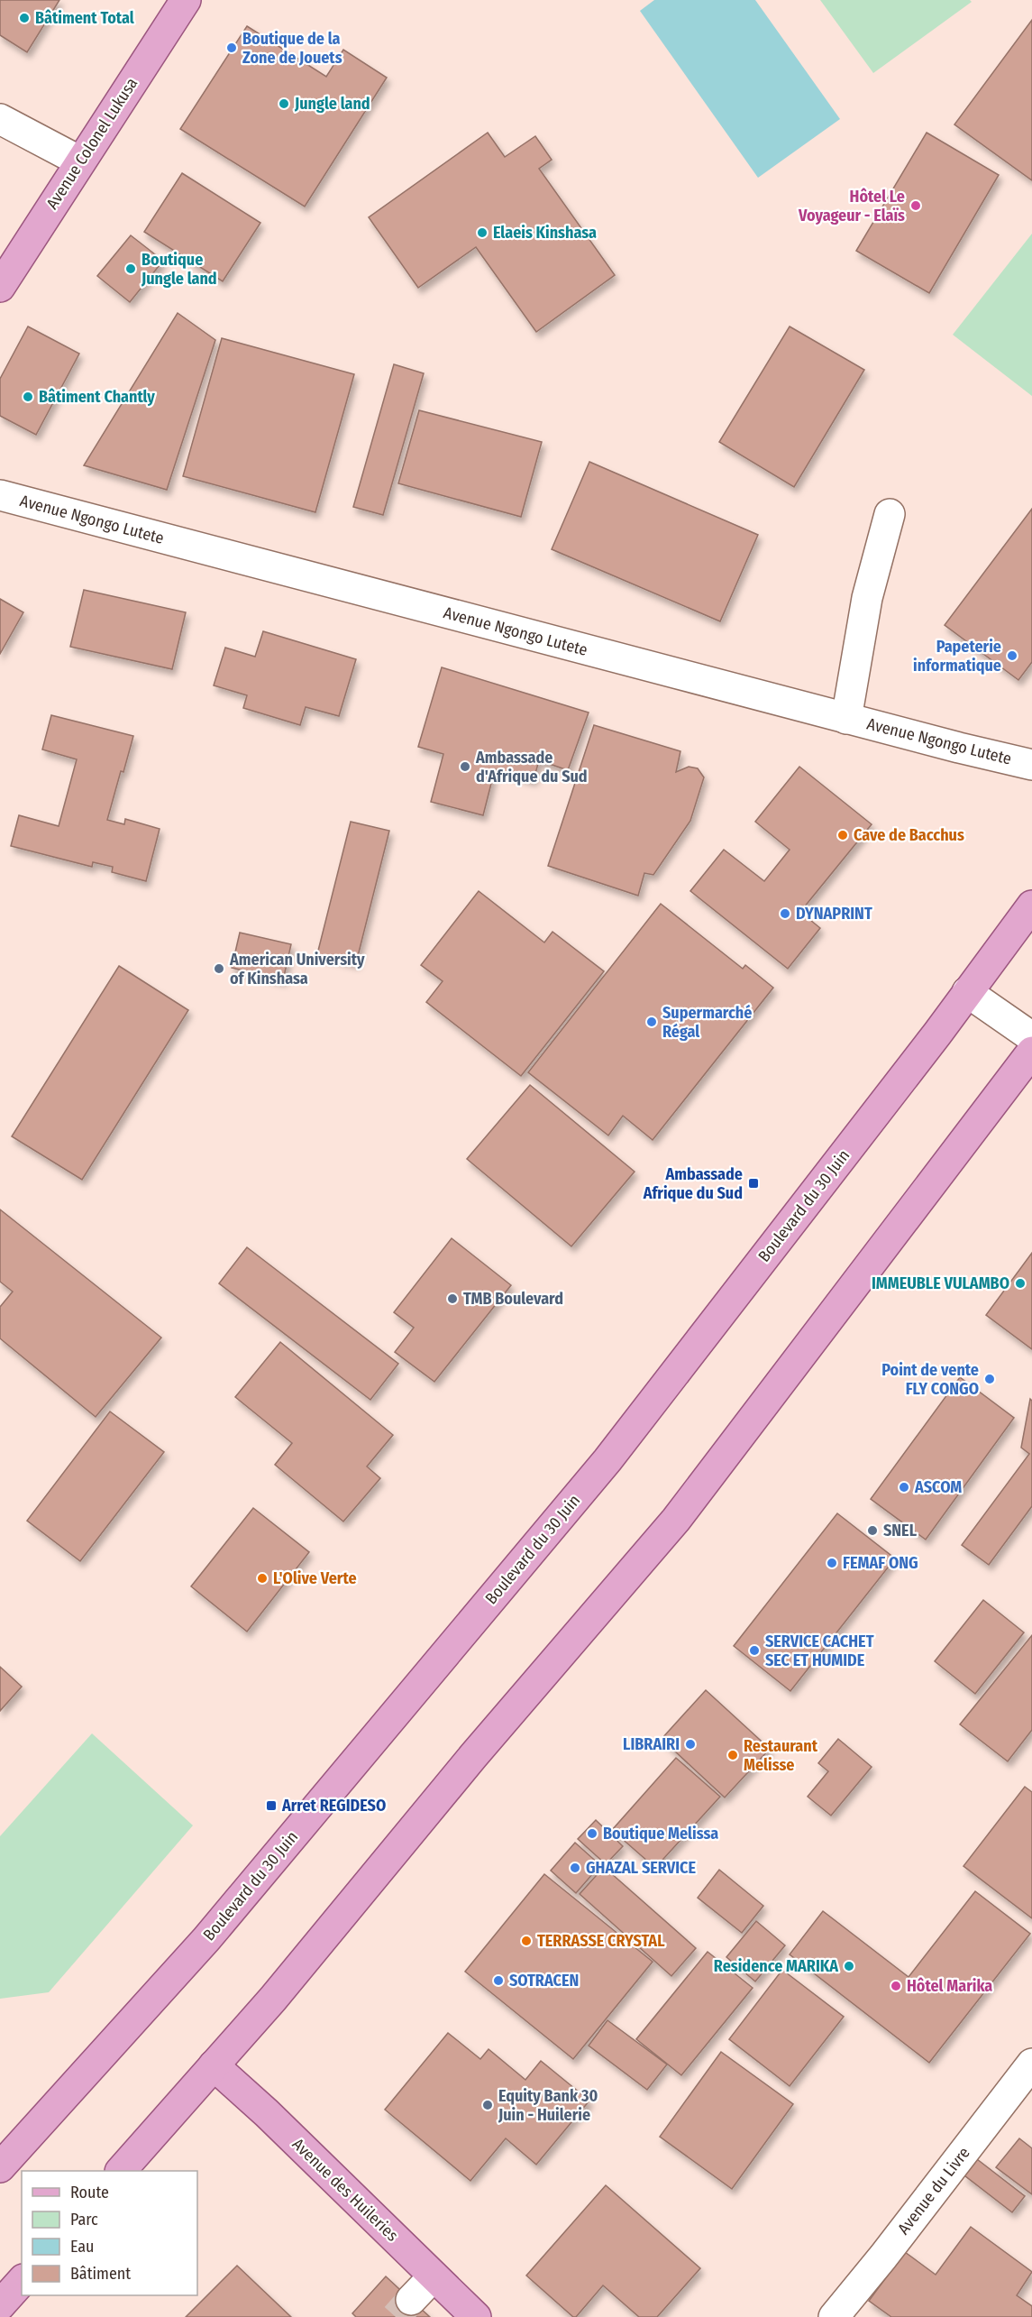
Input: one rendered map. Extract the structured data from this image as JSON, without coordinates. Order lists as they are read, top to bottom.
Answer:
{
  "streets": {
    "main road": ["Avenue Colonel Lukusa", "Boulevard du 30 Juin", "Avenue des Huileries"],
    "street": ["Avenue Ngongo Lutete", "Avenue du Livre"]
  },
  "places": {
    "other": [
      "Bâtiment Total",
      "Boutique de la Zone de Jouets",
      "Jungle land",
      "Hôtel Le Voyageur - Elaïs",
      "Elaeis Kinshasa",
      "Boutique Jungle land",
      "Bâtiment Chantly",
      "Papeterie informatique",
      "Ambassade d'Afrique du Sud",
      "Cave de Bacchus",
      "DYNAPRINT",
      "American University of Kinshasa",
      "Supermarché Régal",
      "IMMEUBLE VULAMBO",
      "TMB Boulevard",
      "Point de vente FLY CONGO",
      "ASCOM",
      "SNEL",
      "FEMAF ONG",
      "L'Olive Verte",
      "SERVICE CACHET SEC ET HUMIDE",
      "LIBRAIRI",
      "Restaurant Melisse",
      "Boutique Melissa",
      "GHAZAL SERVICE",
      "TERRASSE CRYSTAL",
      "Residence MARIKA",
      "SOTRACEN",
      "Hôtel Marika",
      "Equity Bank 30 Juin - Huilerie"
    ],
    "transit": ["Ambassade Afrique du Sud", "Arret REGIDESO"]
  },
  "legend": [
    "Route",
    "Parc",
    "Eau",
    "Bâtiment"
  ]
}
